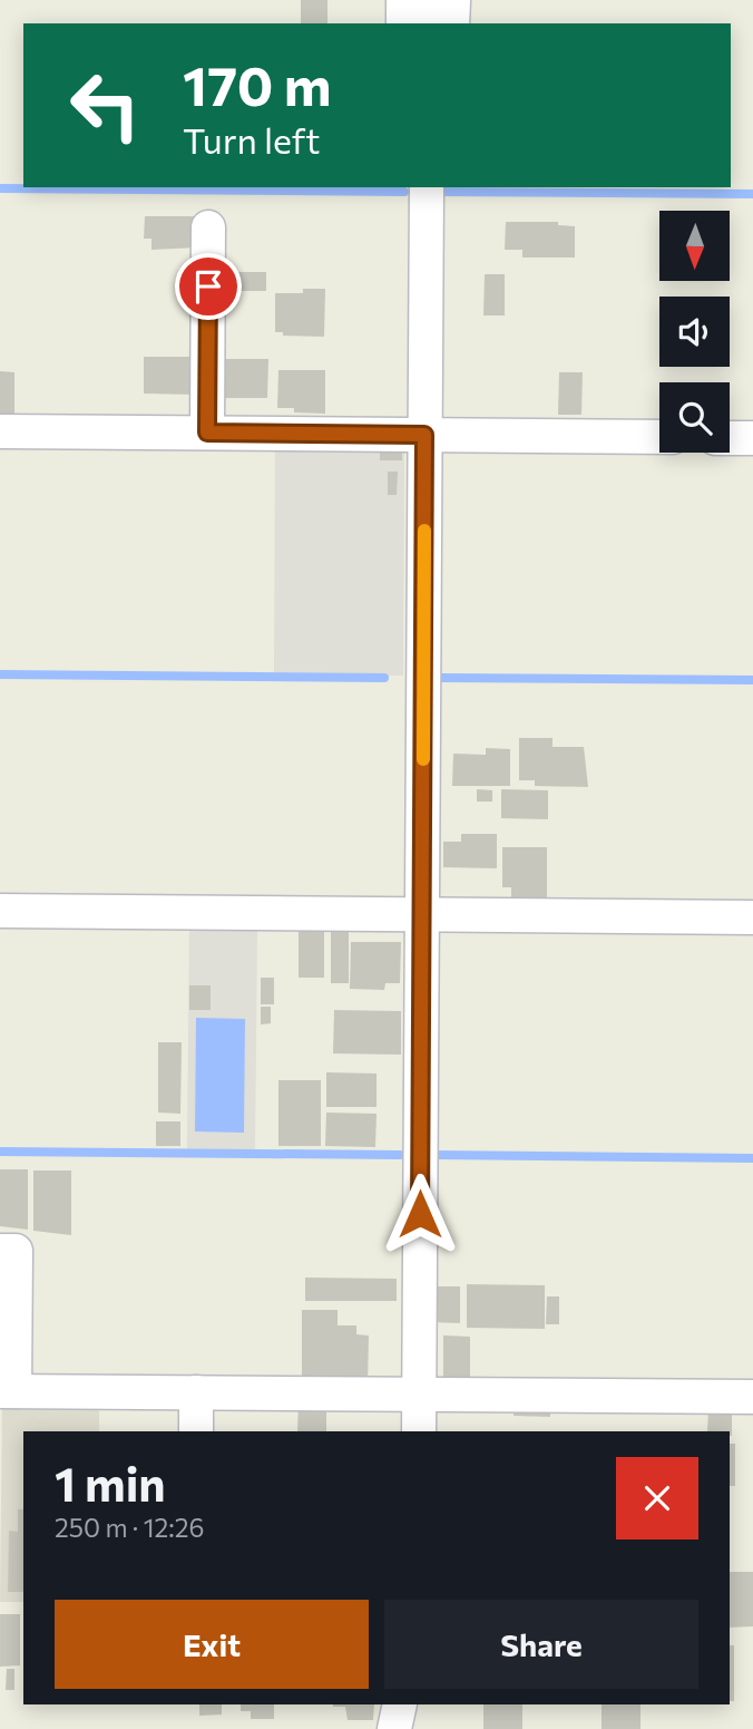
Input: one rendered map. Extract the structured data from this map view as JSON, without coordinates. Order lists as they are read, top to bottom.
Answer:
{
  "north": "bottom",
  "page": {
    "turn": ["170 m", "Turn left"],
    "heading": ["1 min", "250 m · 12:26"],
    "buttons": ["Exit", "Share"]
  }
}
